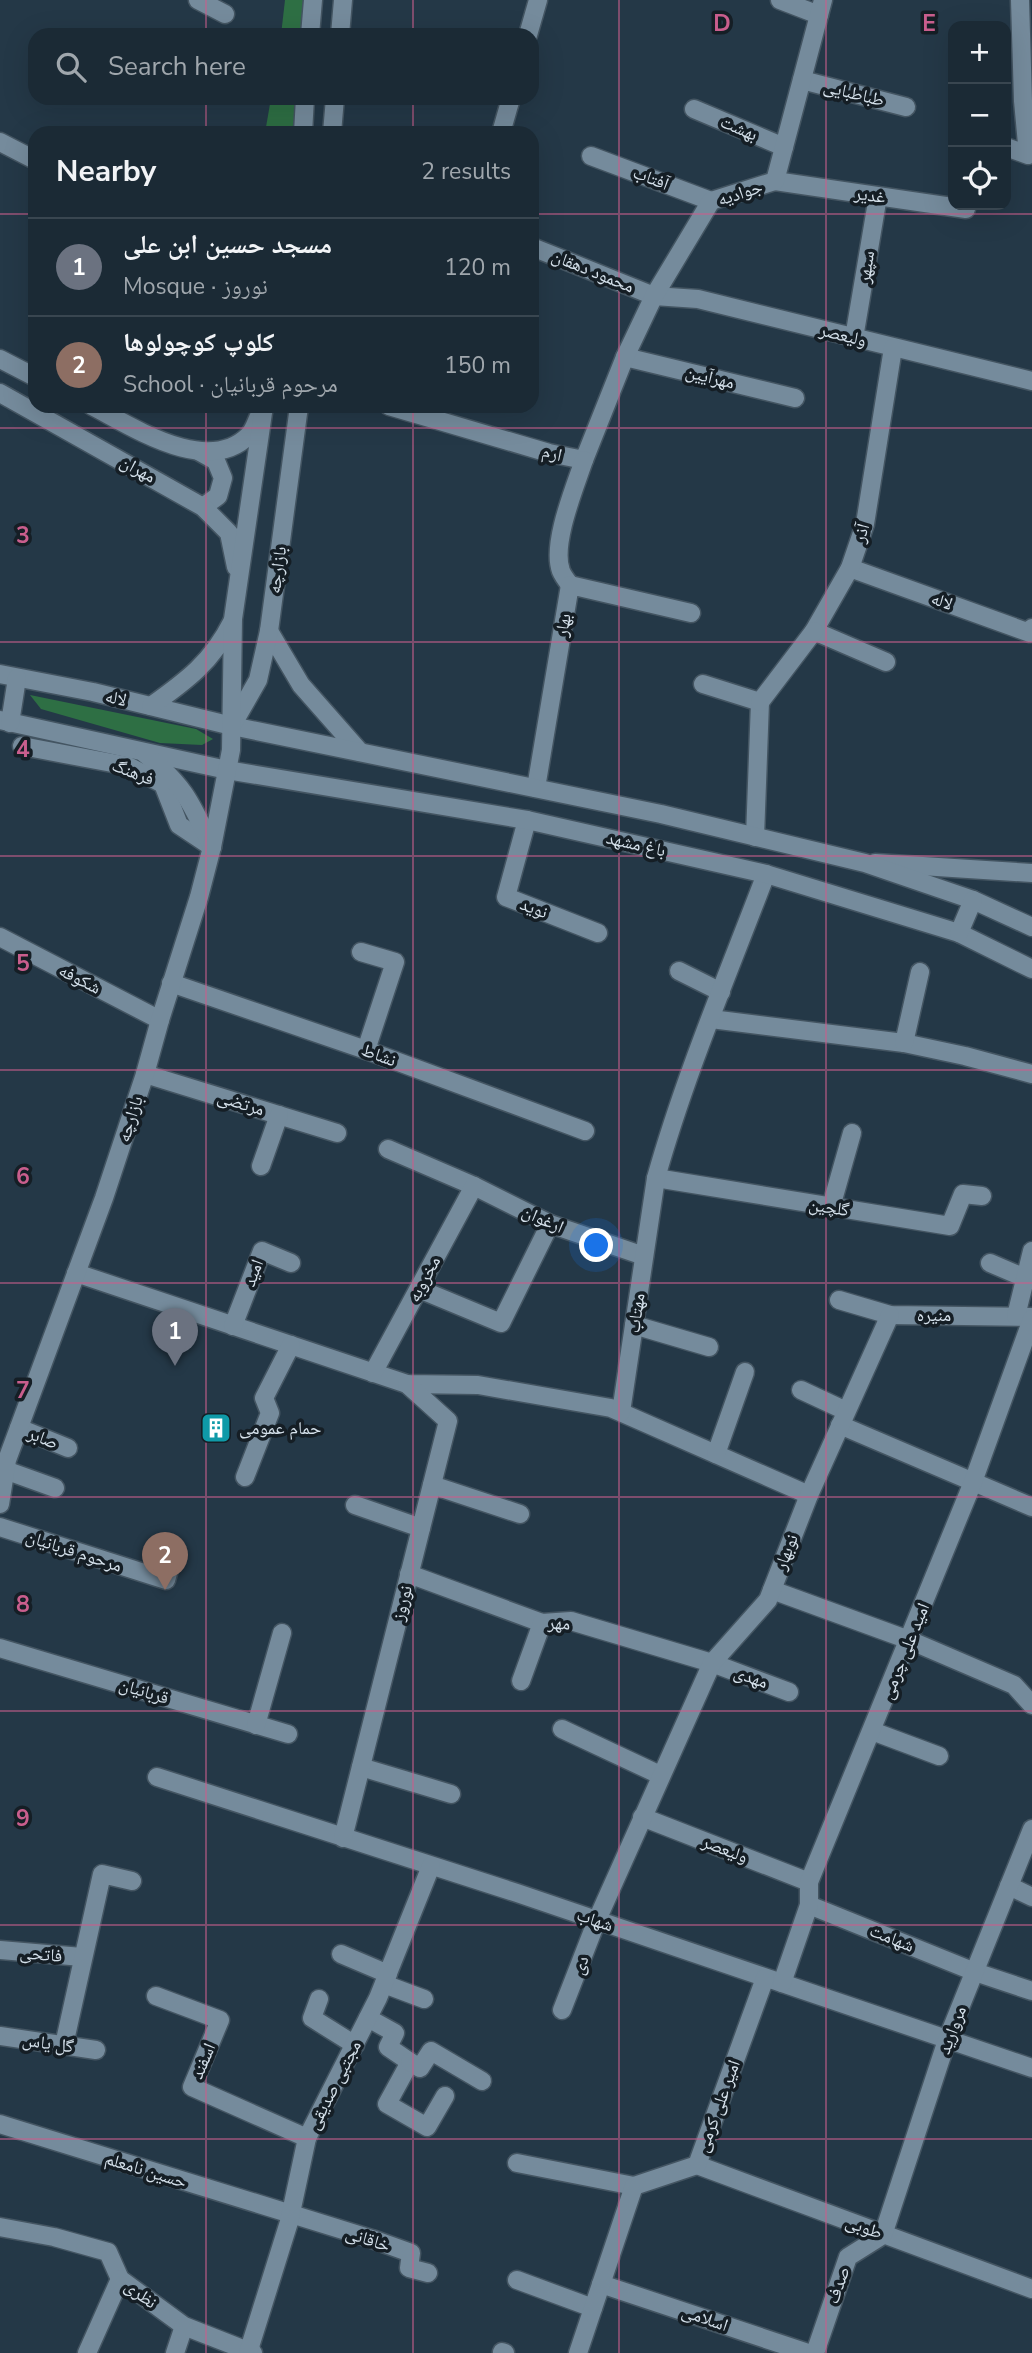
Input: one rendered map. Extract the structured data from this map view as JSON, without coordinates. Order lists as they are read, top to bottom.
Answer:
{
  "streets": {
    "street": [
      "طباطبایی",
      "بهشت",
      "آفتاب",
      "جوادیه",
      "غدیر",
      "سپهر",
      "محمود دهقان",
      "ولیعصر",
      "مهرآیین",
      "ارم",
      "مهران",
      "آذر",
      "بازارچه",
      "لاله",
      "بهار",
      "فرهنگ",
      "باغ مشهد",
      "نوید",
      "شکوفه",
      "نشاط",
      "مرتضی",
      "گلچین",
      "ارغوان",
      "امید",
      "مخروبه",
      "مهتاب",
      "منیره",
      "صابر",
      "مرحوم قربانیان",
      "نوبهار",
      "نوروز",
      "مهر",
      "امید علی چرمی",
      "مهدی",
      "قربانیان",
      "شهاب",
      "شهامت",
      "فاتحی",
      "دی",
      "مروارید",
      "گل یاس",
      "اسفند",
      "مجتبی صدیقی",
      "امیر علی کرمی",
      "حسین نامعلم",
      "طوبی",
      "خاقانی",
      "صدف",
      "نظری",
      "اسلامی"
    ]
  },
  "crossings": [
    ["طباطبایی", "جوادیه"],
    ["بهشت", "جوادیه"],
    ["آفتاب", "جوادیه"],
    ["جوادیه", "غدیر"],
    ["جوادیه", "محمود دهقان"],
    ["جوادیه", "ولیعصر"],
    ["جوادیه", "ارم"],
    ["غدیر", "سپهر"],
    ["سپهر", "ولیعصر"],
    ["محمود دهقان", "ولیعصر"],
    ["محمود دهقان", "ارم"],
    ["ولیعصر", "ارم"],
    ["ولیعصر", "آذر"],
    ["ولیعصر", "نوبهار"],
    ["ولیعصر", "امید علی چرمی"],
    ["مهرآیین", "ارم"],
    ["مهران", "بازارچه"],
    ["آذر", "لاله"],
    ["بازارچه", "لاله"],
    ["بازارچه", "فرهنگ"],
    ["بازارچه", "باغ مشهد"],
    ["بازارچه", "شکوفه"],
    ["بازارچه", "نشاط"],
    ["بازارچه", "مرتضی"],
    ["بازارچه", "صابر"],
    ["بازارچه", "نوروز"],
    ["لاله", "باغ مشهد"],
    ["بهار", "باغ مشهد"],
    ["باغ مشهد", "نوید"],
    ["باغ مشهد", "مهتاب"],
    ["گلچین", "مهتاب"],
    ["ارغوان", "مخروبه"],
    ["ارغوان", "مهتاب"],
    ["امید", "نوروز"],
    ["مخروبه", "نوروز"],
    ["مهتاب", "نوروز"],
    ["منیره", "نوبهار"],
    ["منیره", "امید علی چرمی"],
    ["نوبهار", "مهر"],
    ["نوبهار", "مهدی"],
    ["نوبهار", "شهاب"],
    ["نوبهار", "دی"],
    ["نوروز", "مهر"],
    ["نوروز", "شهاب"],
    ["مهر", "مهدی"],
    ["امید علی چرمی", "شهاب"],
    ["امید علی چرمی", "شهامت"],
    ["امید علی چرمی", "امیر علی کرمی"],
    ["شهاب", "دی"],
    ["شهاب", "مروارید"],
    ["شهاب", "مجتبی صدیقی"],
    ["شهاب", "امیر علی کرمی"],
    ["شهامت", "مروارید"],
    ["مروارید", "طوبی"],
    ["مروارید", "صدف"],
    ["اسفند", "مجتبی صدیقی"],
    ["مجتبی صدیقی", "حسین نامعلم"],
    ["مجتبی صدیقی", "خاقانی"],
    ["مجتبی صدیقی", "نظری"],
    ["امیر علی کرمی", "طوبی"],
    ["حسین نامعلم", "خاقانی"],
    ["طوبی", "صدف"]
  ],
  "places": {
    "building": ["حمام عمومی"]
  },
  "page": {
    "map_buttons": ["+", "−"],
    "search": "Search here",
    "heading": ["Nearby", "2 results"],
    "list": [
      {
        "mark": "1",
        "name": "مسجد حسین ابن علی",
        "note": "Mosque · نوروز",
        "value": "120 m"
      },
      {
        "mark": "2",
        "name": "کلوپ کوچولوها",
        "note": "School · مرحوم قربانیان",
        "value": "150 m"
      }
    ],
    "pins": ["1", "2"]
  },
  "grid": {
    "columns": ["D", "E"],
    "rows": [
      "3",
      "4",
      "5",
      "6",
      "7",
      "8",
      "9"
    ]
  }
}
